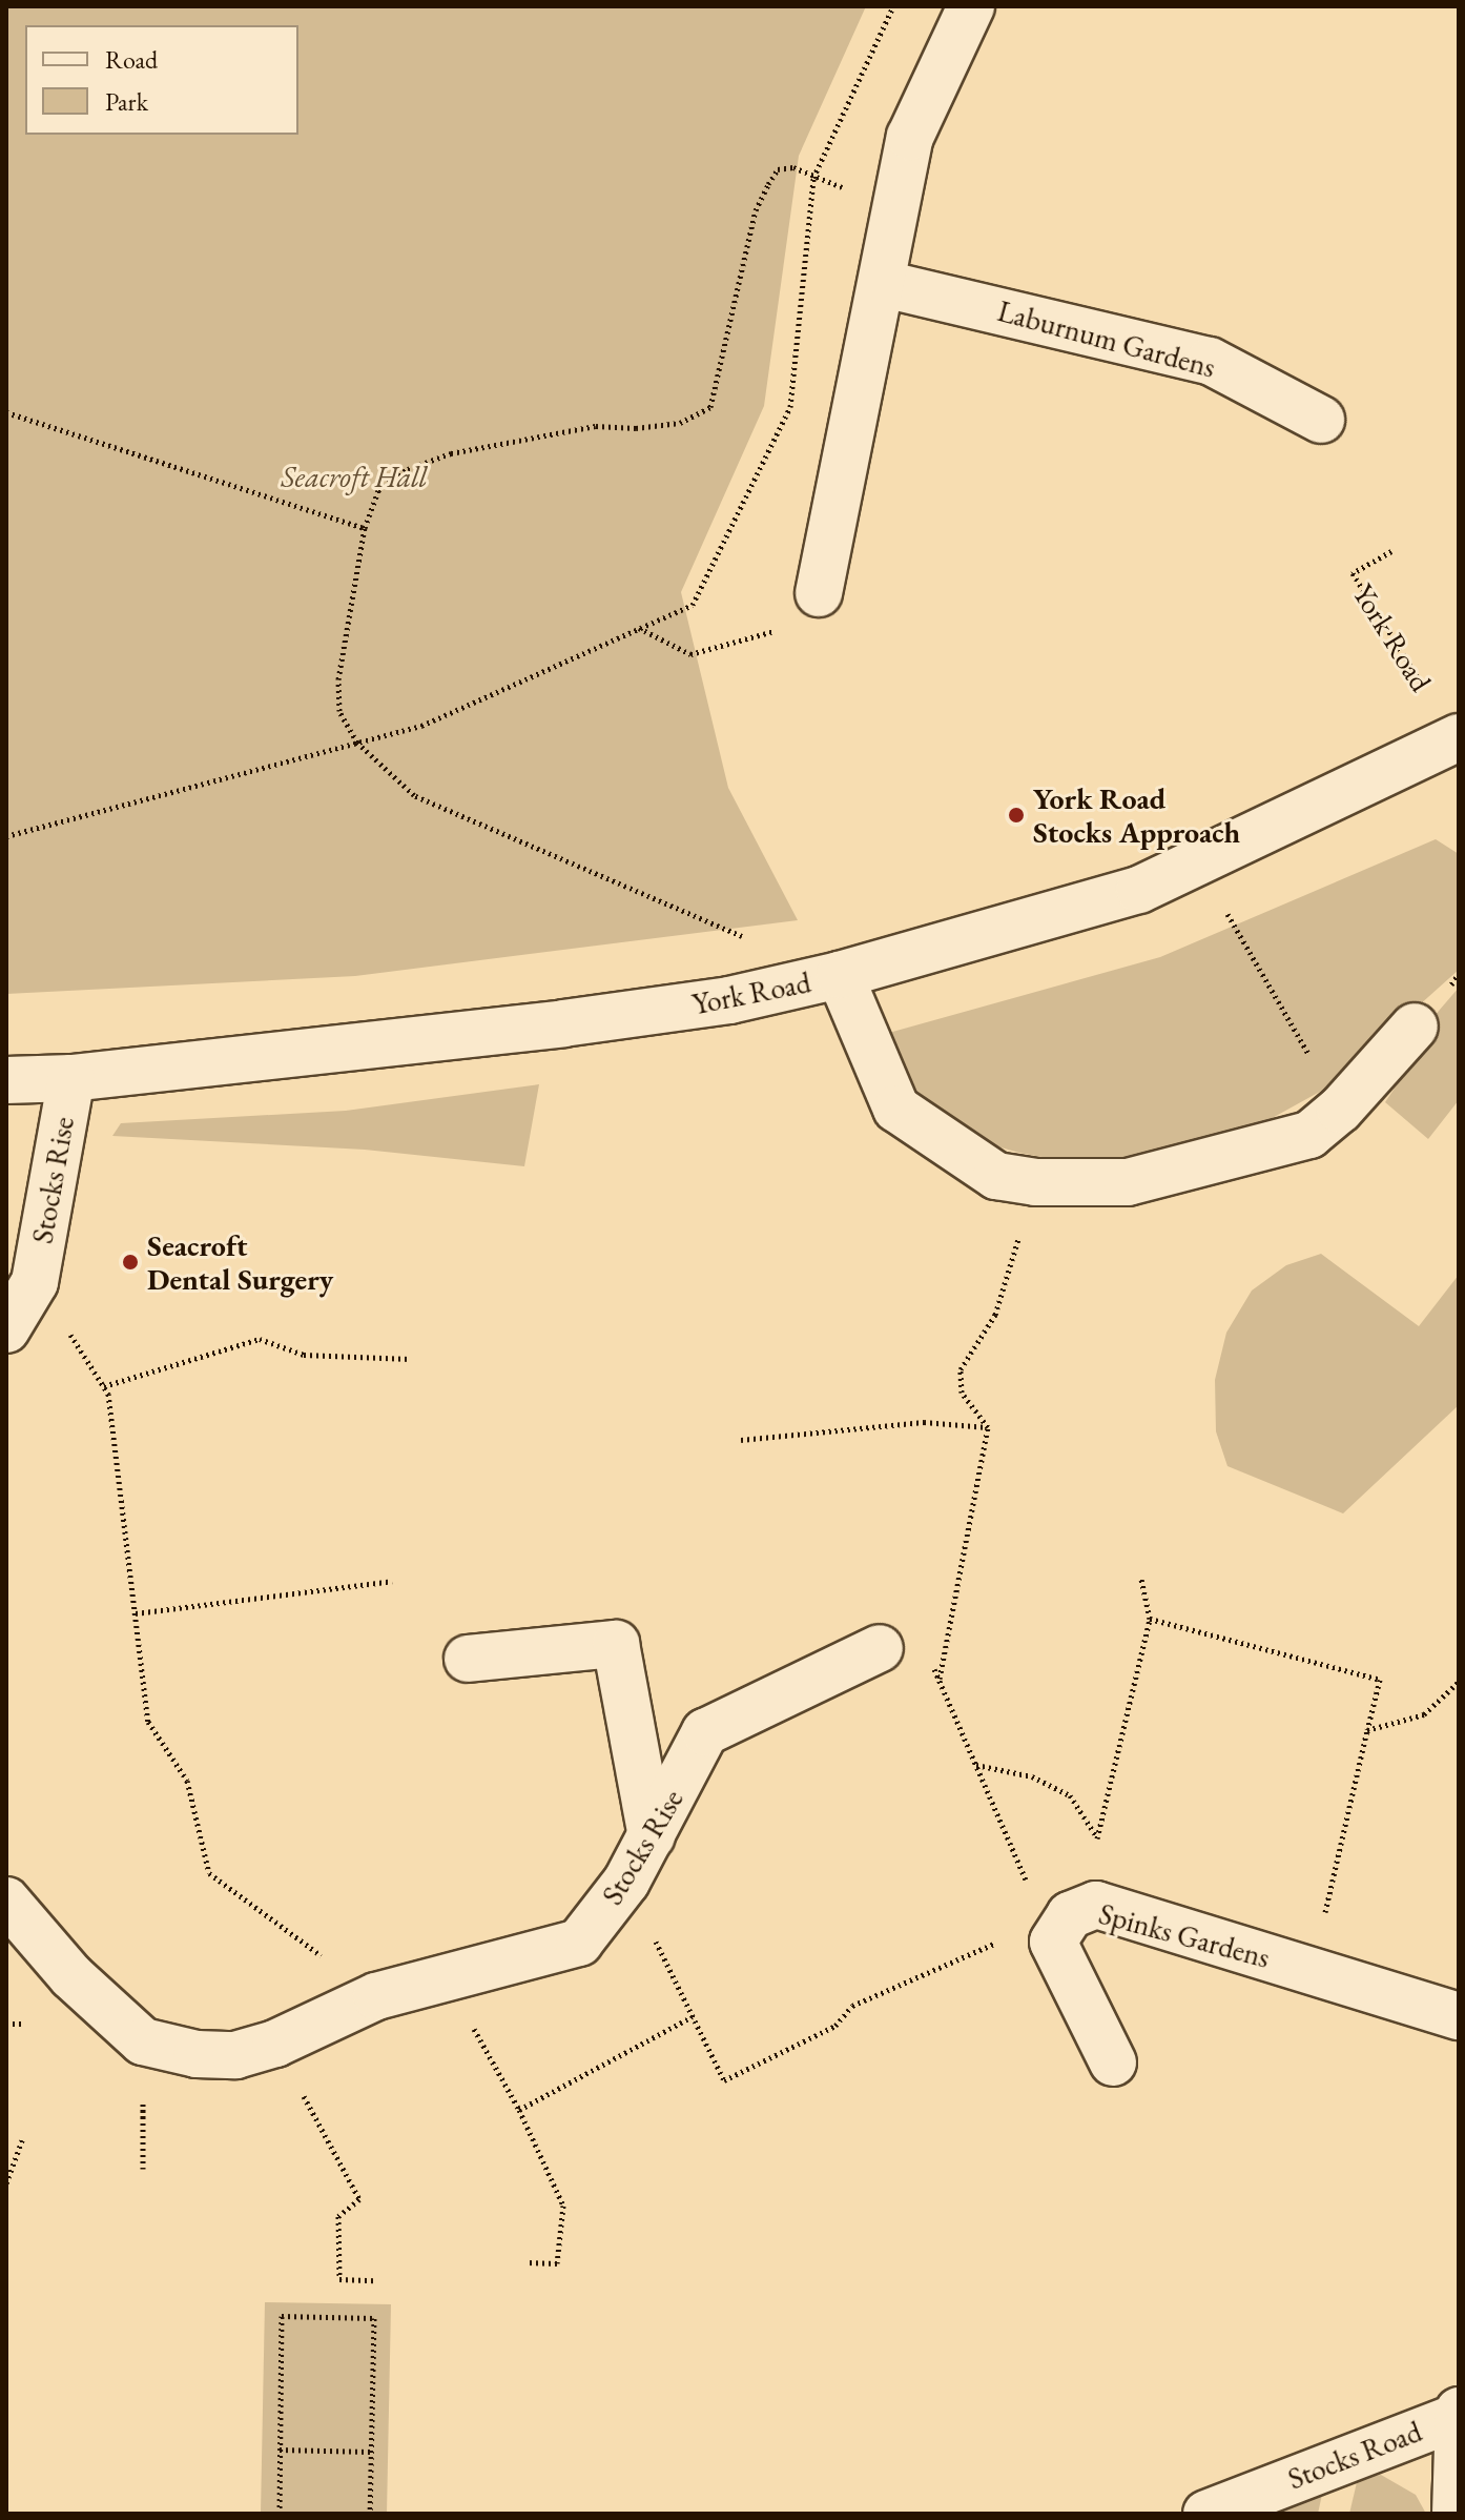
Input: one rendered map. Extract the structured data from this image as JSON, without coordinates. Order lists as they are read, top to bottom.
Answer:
{
  "streets": {
    "street": [
      "Laburnum Gardens",
      "York Road",
      "Stocks Rise",
      "Spinks Gardens",
      "Stocks Road"
    ]
  },
  "crossings": [
    ["York Road", "Stocks Rise"]
  ],
  "parks": ["Seacroft Hall"],
  "places": ["York Road Stocks Approach", "Seacroft Dental Surgery"],
  "legend": ["Road", "Park"]
}
